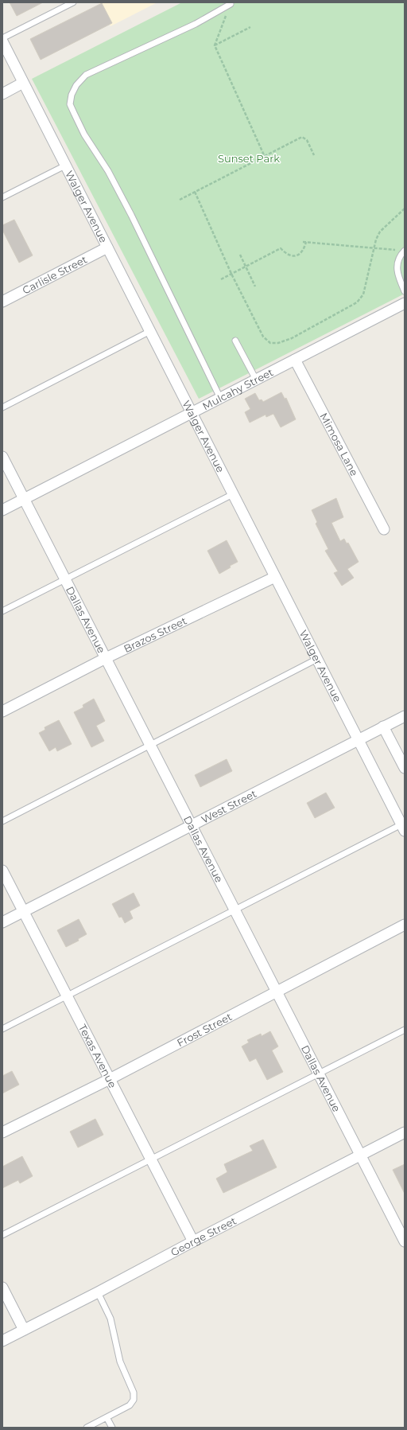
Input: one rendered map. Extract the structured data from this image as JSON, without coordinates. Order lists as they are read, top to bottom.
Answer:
{
  "streets": {
    "street": [
      "Walger Avenue",
      "Carlisle Street",
      "Mulcahy Street",
      "Mimosa Lane",
      "Dallas Avenue",
      "Brazos Street",
      "West Street",
      "Frost Street",
      "Texas Avenue",
      "George Street"
    ]
  },
  "crossings": [
    ["Walger Avenue", "Carlisle Street"],
    ["Walger Avenue", "Mulcahy Street"],
    ["Walger Avenue", "Brazos Street"],
    ["Walger Avenue", "West Street"],
    ["Mulcahy Street", "Mimosa Lane"],
    ["Mulcahy Street", "Dallas Avenue"],
    ["Dallas Avenue", "Brazos Street"],
    ["Dallas Avenue", "West Street"],
    ["Dallas Avenue", "Frost Street"],
    ["Dallas Avenue", "George Street"],
    ["West Street", "Texas Avenue"],
    ["Frost Street", "Texas Avenue"],
    ["Texas Avenue", "George Street"]
  ],
  "parks": ["Sunset Park"]
}
